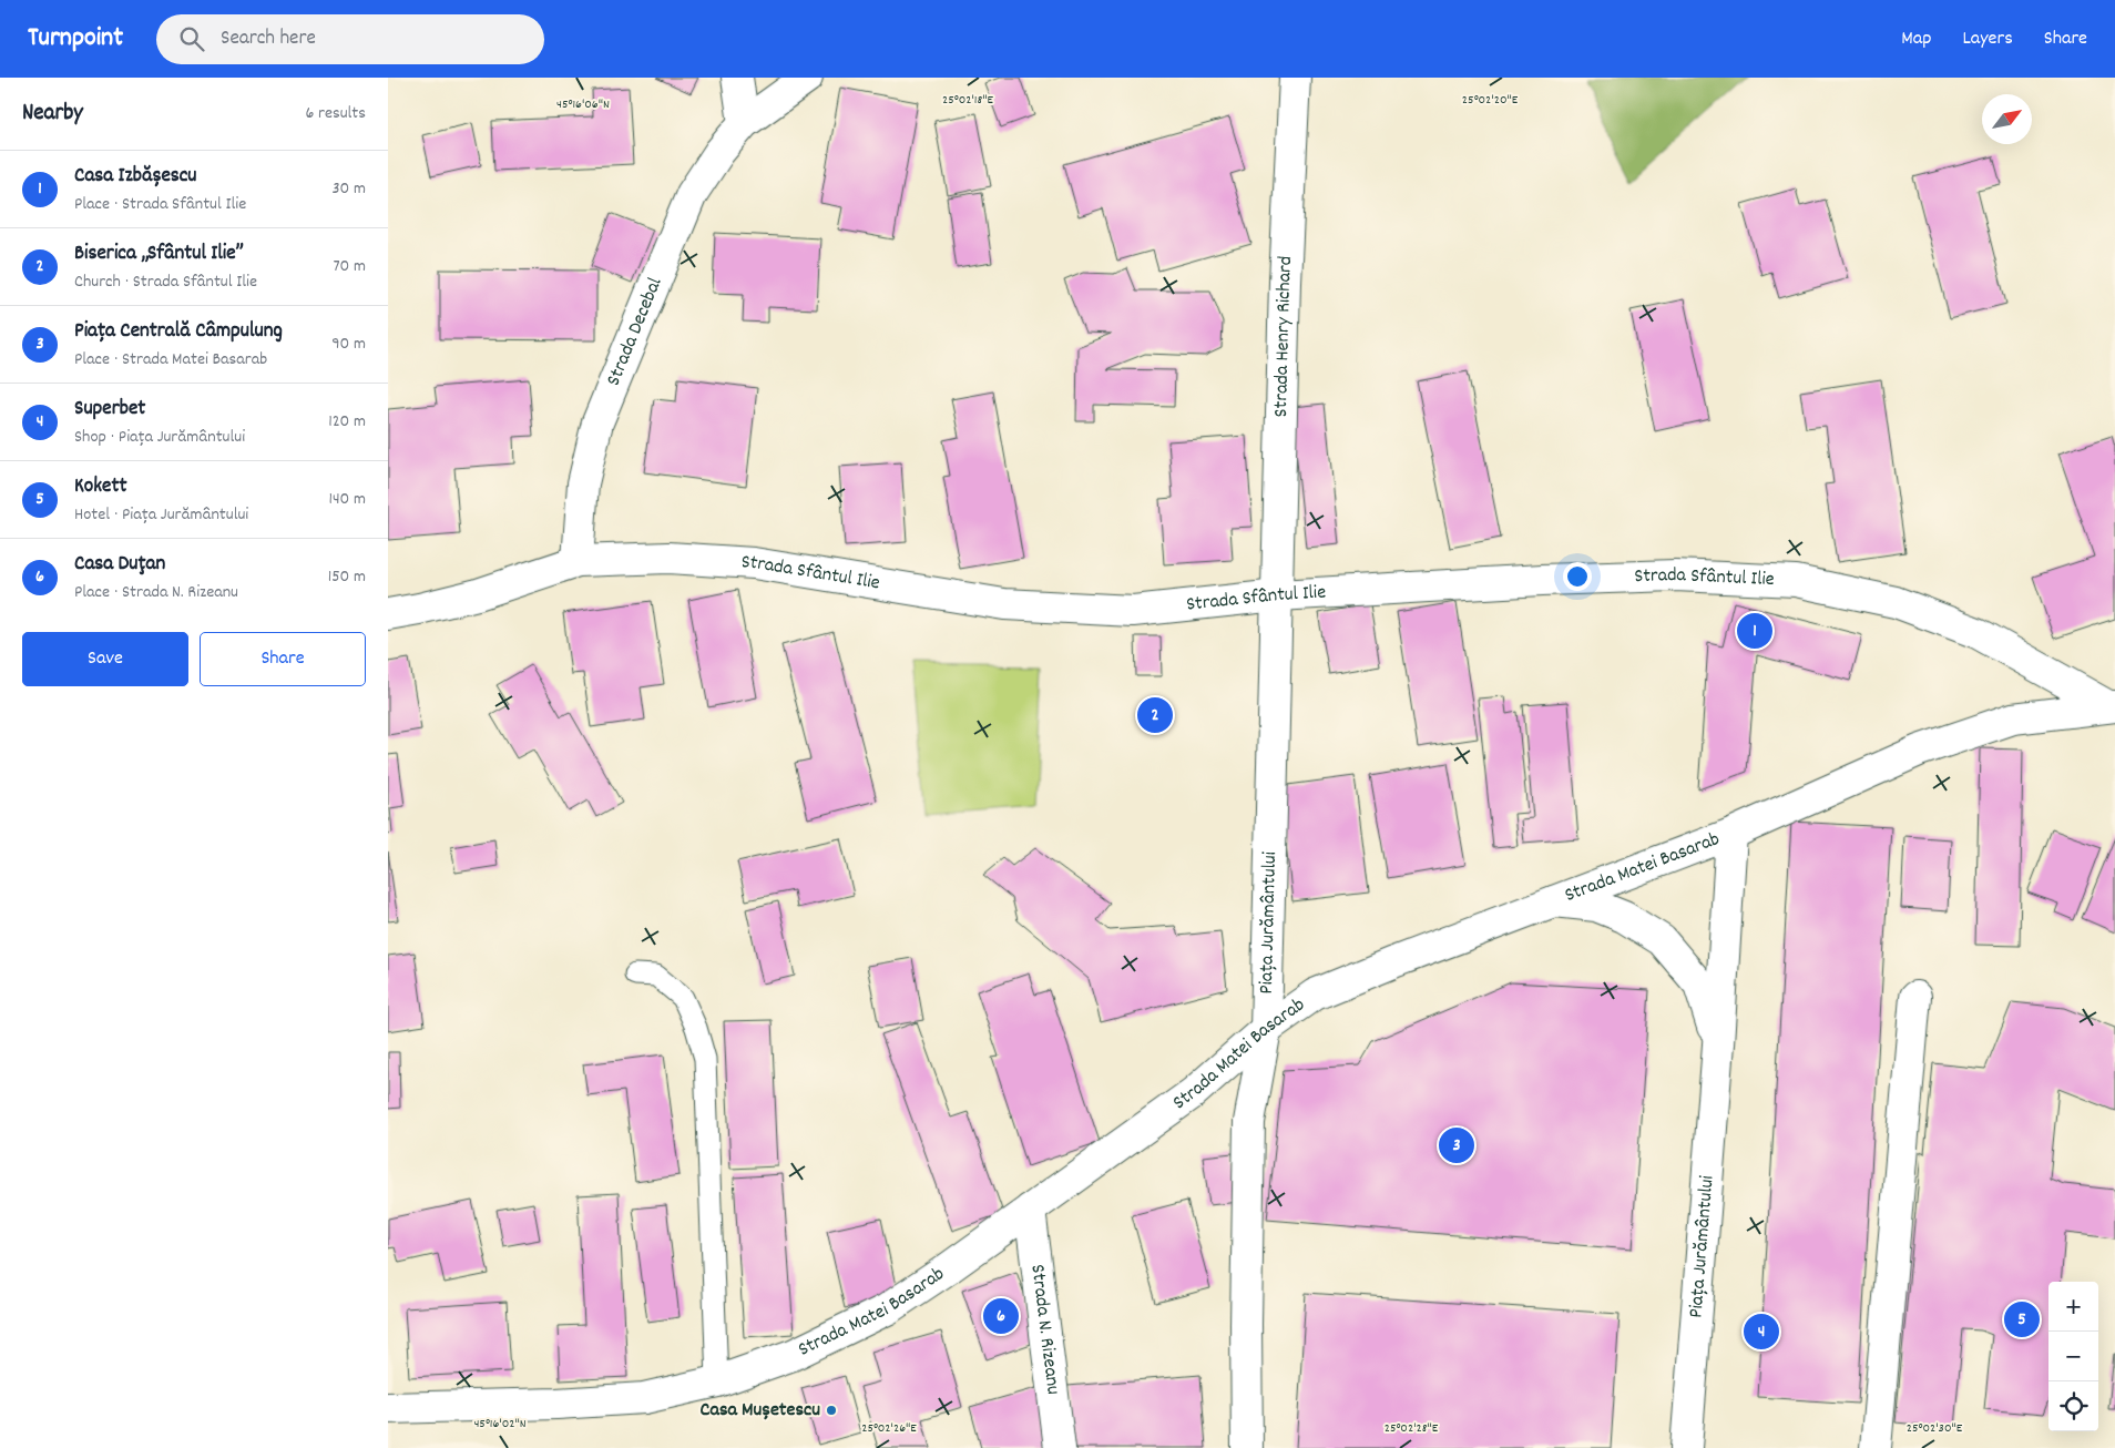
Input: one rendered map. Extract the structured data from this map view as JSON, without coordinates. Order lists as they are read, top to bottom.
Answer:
{
  "streets": {
    "street": [
      "Strada Decebal",
      "Strada Henry Richard",
      "Strada Sfântul Ilie",
      "Strada Matei Basarab",
      "Piața Jurământului",
      "Strada N. Rizeanu"
    ]
  },
  "crossings": [
    ["Strada Decebal", "Strada Sfântul Ilie"],
    ["Strada Henry Richard", "Strada Sfântul Ilie"],
    ["Strada Henry Richard", "Piața Jurământului"],
    ["Strada Sfântul Ilie", "Strada Matei Basarab"],
    ["Strada Sfântul Ilie", "Piața Jurământului"],
    ["Strada Matei Basarab", "Piața Jurământului"],
    ["Strada Matei Basarab", "Strada N. Rizeanu"]
  ],
  "places": ["Casa Mușetescu"],
  "north": "top right",
  "page": {
    "header": "Turnpoint",
    "search": "Search here",
    "nav": ["Map", "Layers", "Share"],
    "heading": ["Nearby", "6 results"],
    "list": [
      {
        "mark": "1",
        "name": "Casa Izbășescu",
        "note": "Place · Strada Sfântul Ilie",
        "value": "30 m"
      },
      {
        "mark": "2",
        "name": "Biserica „Sfântul Ilie”",
        "note": "Church · Strada Sfântul Ilie",
        "value": "70 m"
      },
      {
        "mark": "3",
        "name": "Piața Centrală Câmpulung",
        "note": "Place · Strada Matei Basarab",
        "value": "90 m"
      },
      {
        "mark": "4",
        "name": "Superbet",
        "note": "Shop · Piața Jurământului",
        "value": "120 m"
      },
      {
        "mark": "5",
        "name": "Kokett",
        "note": "Hotel · Piața Jurământului",
        "value": "140 m"
      },
      {
        "mark": "6",
        "name": "Casa Duţan",
        "note": "Place · Strada N. Rizeanu",
        "value": "150 m"
      }
    ],
    "pins": [
      "1",
      "2",
      "3",
      "6",
      "5",
      "4"
    ],
    "buttons": ["Save", "Share"],
    "map_buttons": ["+", "−"]
  },
  "coordinates": [
    "25°02'20\"E",
    "25°02'18\"E",
    "45°16'06\"N",
    "45°16'02\"N",
    "25°02'26\"E",
    "25°02'28\"E",
    "25°02'30\"E"
  ]
}
